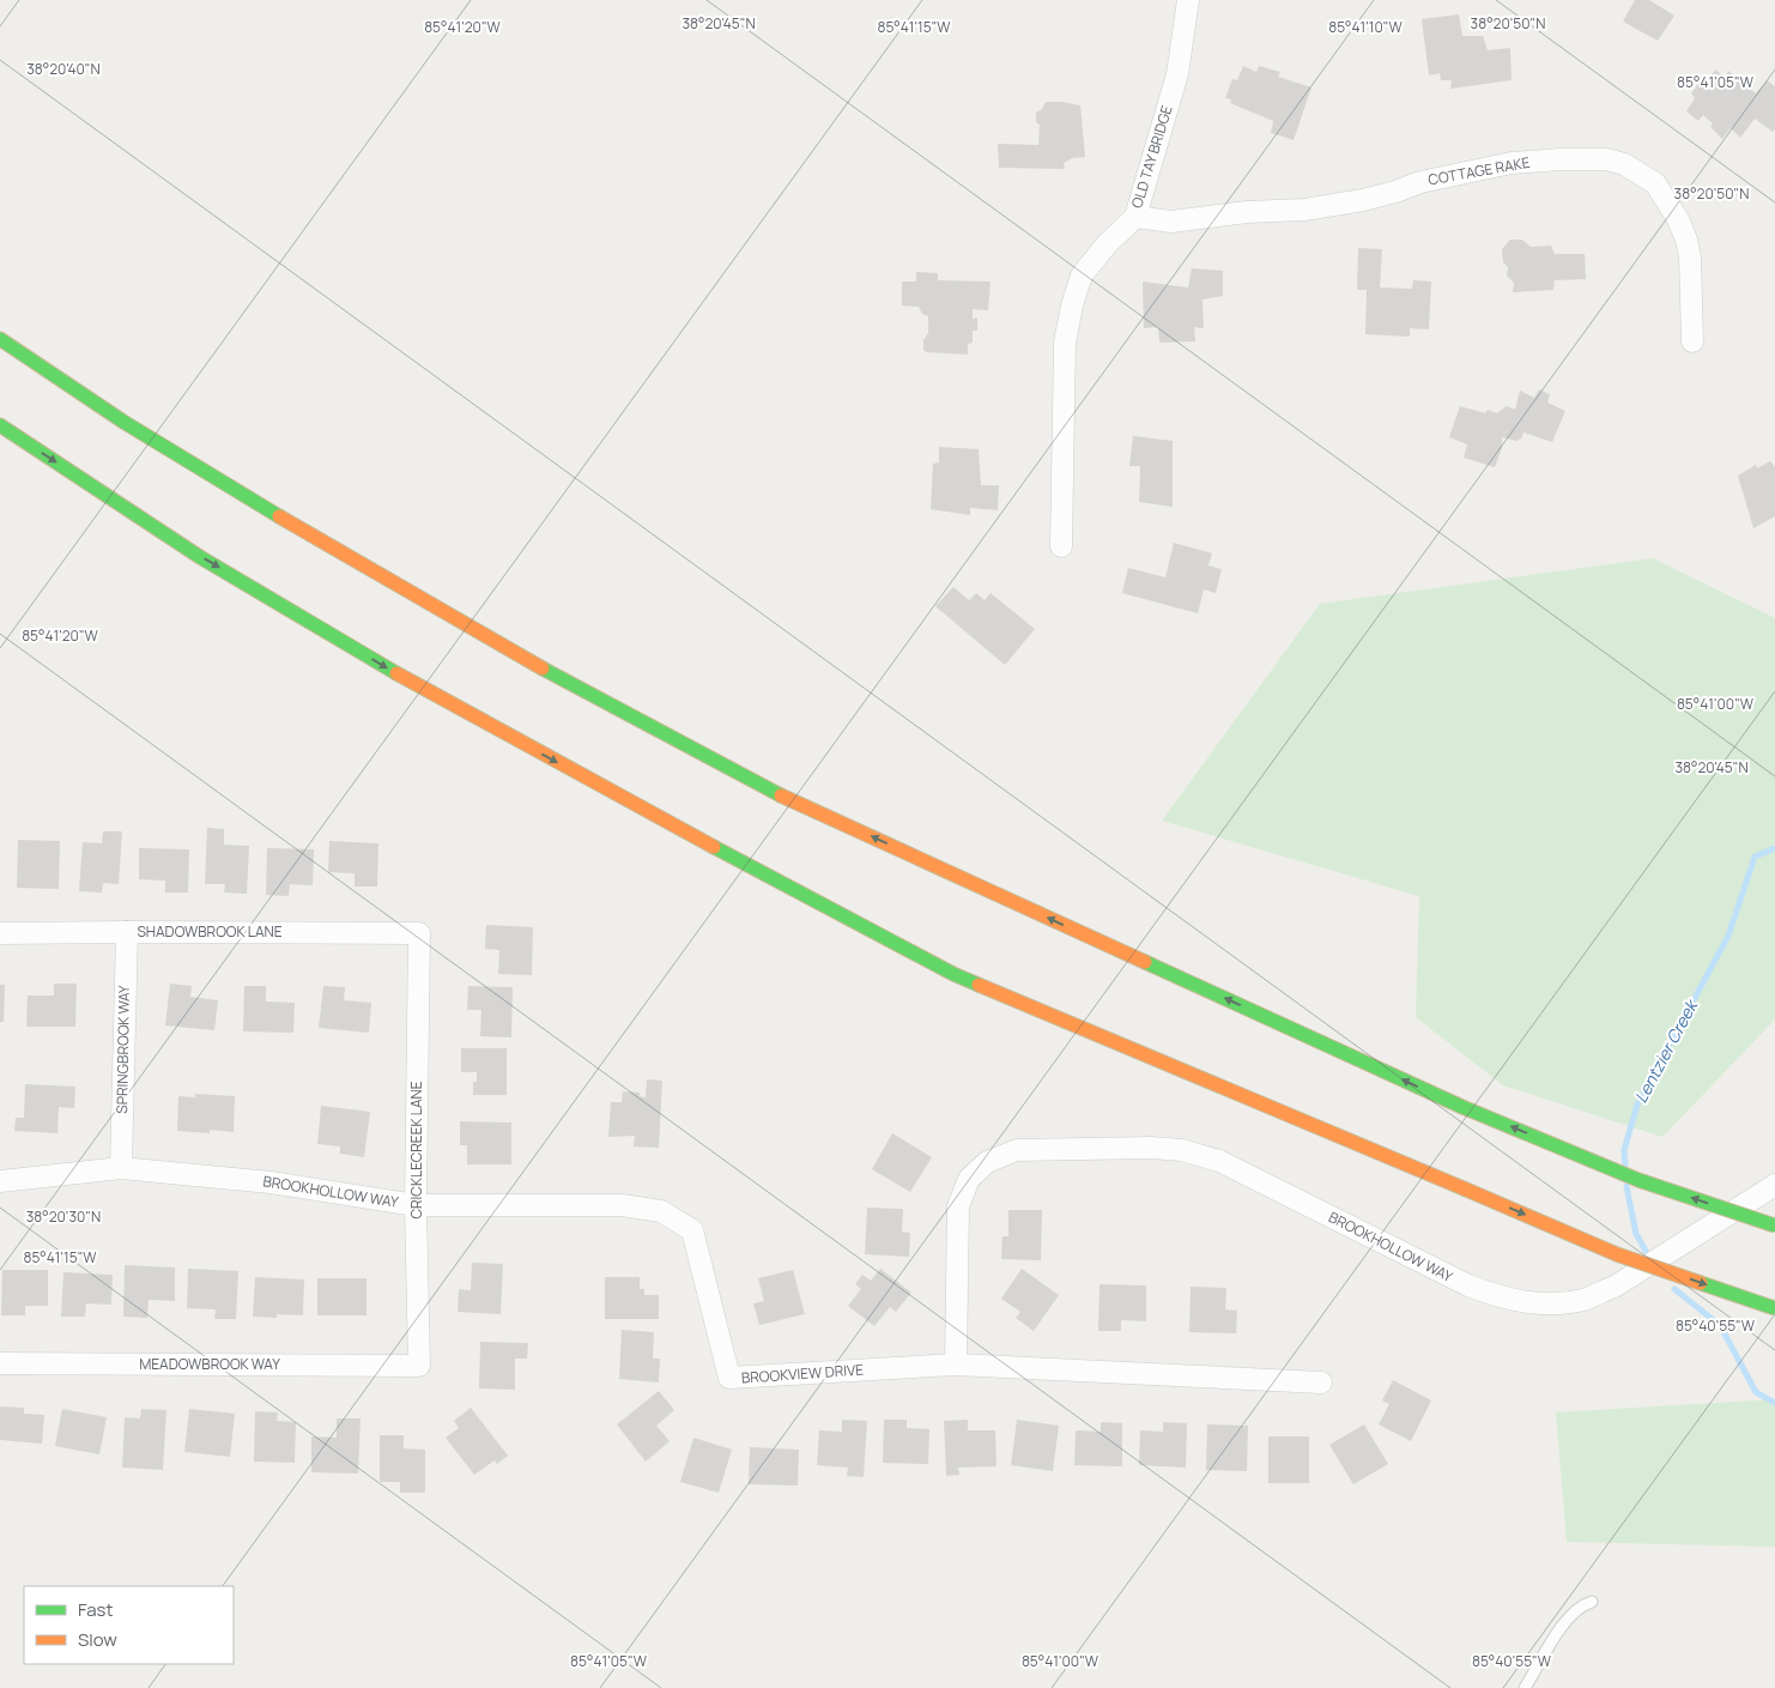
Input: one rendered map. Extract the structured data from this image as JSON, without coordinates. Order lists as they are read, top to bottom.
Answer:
{
  "streets": {
    "street": [
      "OLD TAY BRIDGE",
      "COTTAGE RAKE",
      "SHADOWBROOK LANE",
      "SPRINGBROOK WAY",
      "CRICKLECREEK LANE",
      "BROOKHOLLOW WAY",
      "MEADOWBROOK WAY",
      "BROOKVIEW DRIVE"
    ]
  },
  "crossings": [
    ["OLD TAY BRIDGE", "COTTAGE RAKE"],
    ["SHADOWBROOK LANE", "SPRINGBROOK WAY"],
    ["SHADOWBROOK LANE", "CRICKLECREEK LANE"],
    ["SPRINGBROOK WAY", "BROOKHOLLOW WAY"],
    ["CRICKLECREEK LANE", "BROOKHOLLOW WAY"],
    ["CRICKLECREEK LANE", "MEADOWBROOK WAY"],
    ["BROOKHOLLOW WAY", "BROOKVIEW DRIVE"]
  ],
  "water": ["Lentzier Creek"],
  "legend": ["Fast", "Slow"],
  "coordinates": [
    "38°20'45\"N",
    "38°20'50\"N",
    "85°41'15\"W",
    "85°41'10\"W",
    "85°41'20\"W",
    "38°20'40\"N",
    "85°41'05\"W",
    "85°41'00\"W",
    "38°20'30\"N",
    "85°40'55\"W"
  ]
}
